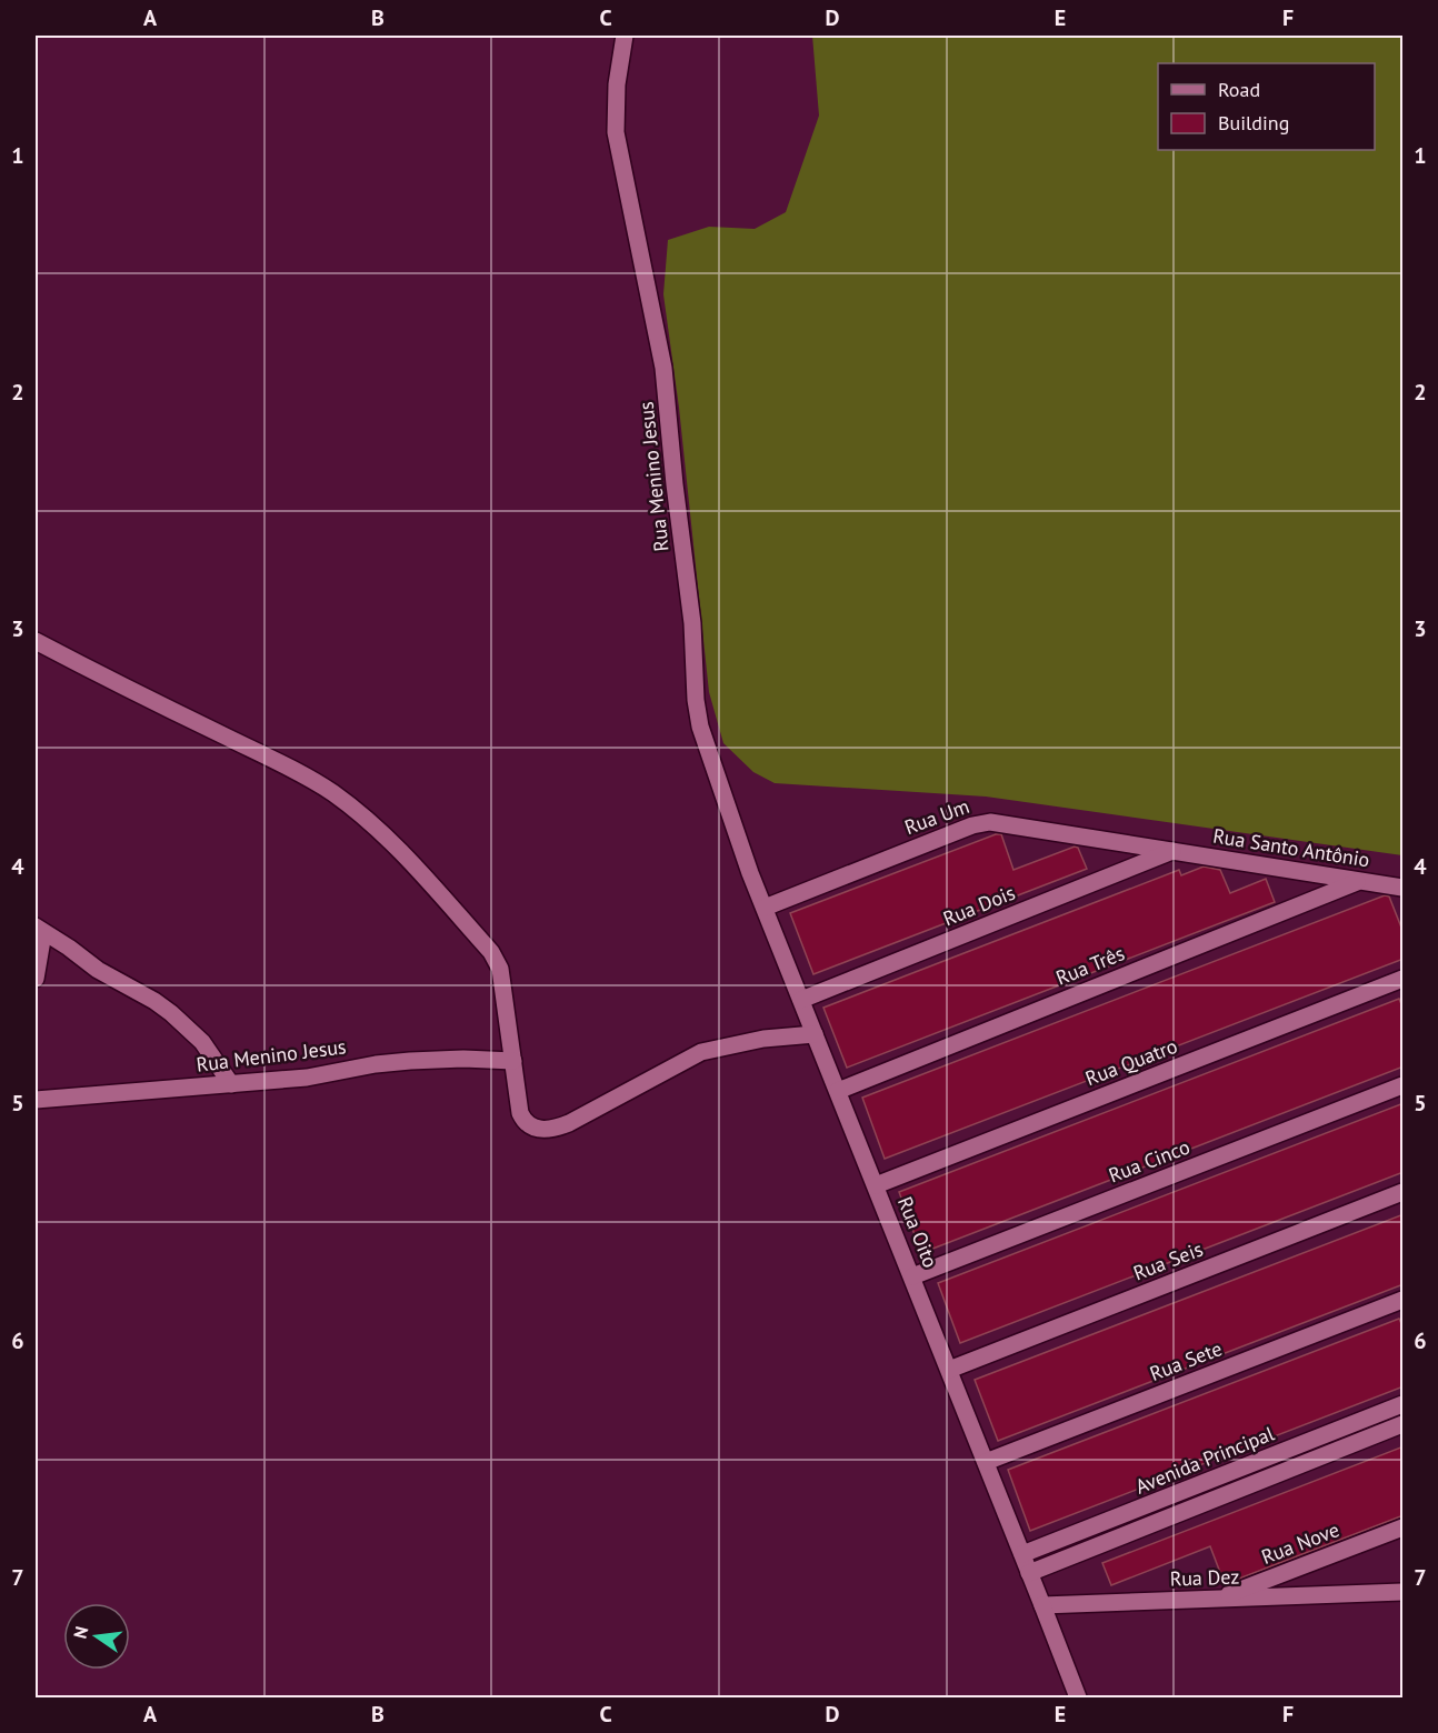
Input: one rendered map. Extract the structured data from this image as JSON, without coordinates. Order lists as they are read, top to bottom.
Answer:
{
  "streets": {
    "street": [
      "Rua Menino Jesus",
      "Rua Um",
      "Rua Santo Antônio",
      "Rua Dois",
      "Rua Três",
      "Rua Quatro",
      "Rua Cinco",
      "Rua Oito",
      "Rua Seis",
      "Rua Sete",
      "Avenida Principal",
      "Rua Nove",
      "Rua Dez"
    ]
  },
  "crossings": [
    ["Rua Menino Jesus", "Rua Um"],
    ["Rua Menino Jesus", "Rua Oito"],
    ["Rua Um", "Rua Santo Antônio"],
    ["Rua Um", "Rua Dois"],
    ["Rua Um", "Rua Oito"],
    ["Rua Santo Antônio", "Rua Dois"],
    ["Rua Santo Antônio", "Rua Três"],
    ["Rua Dois", "Rua Oito"],
    ["Rua Três", "Rua Oito"],
    ["Rua Quatro", "Rua Oito"],
    ["Rua Cinco", "Rua Oito"],
    ["Rua Oito", "Rua Seis"],
    ["Rua Oito", "Rua Sete"],
    ["Rua Oito", "Avenida Principal"],
    ["Rua Nove", "Rua Dez"]
  ],
  "legend": ["Road", "Building"],
  "north": "left",
  "grid": {
    "columns": [
      "A",
      "B",
      "C",
      "D",
      "E",
      "F"
    ],
    "rows": [
      "1",
      "2",
      "3",
      "4",
      "5",
      "6",
      "7"
    ]
  }
}
